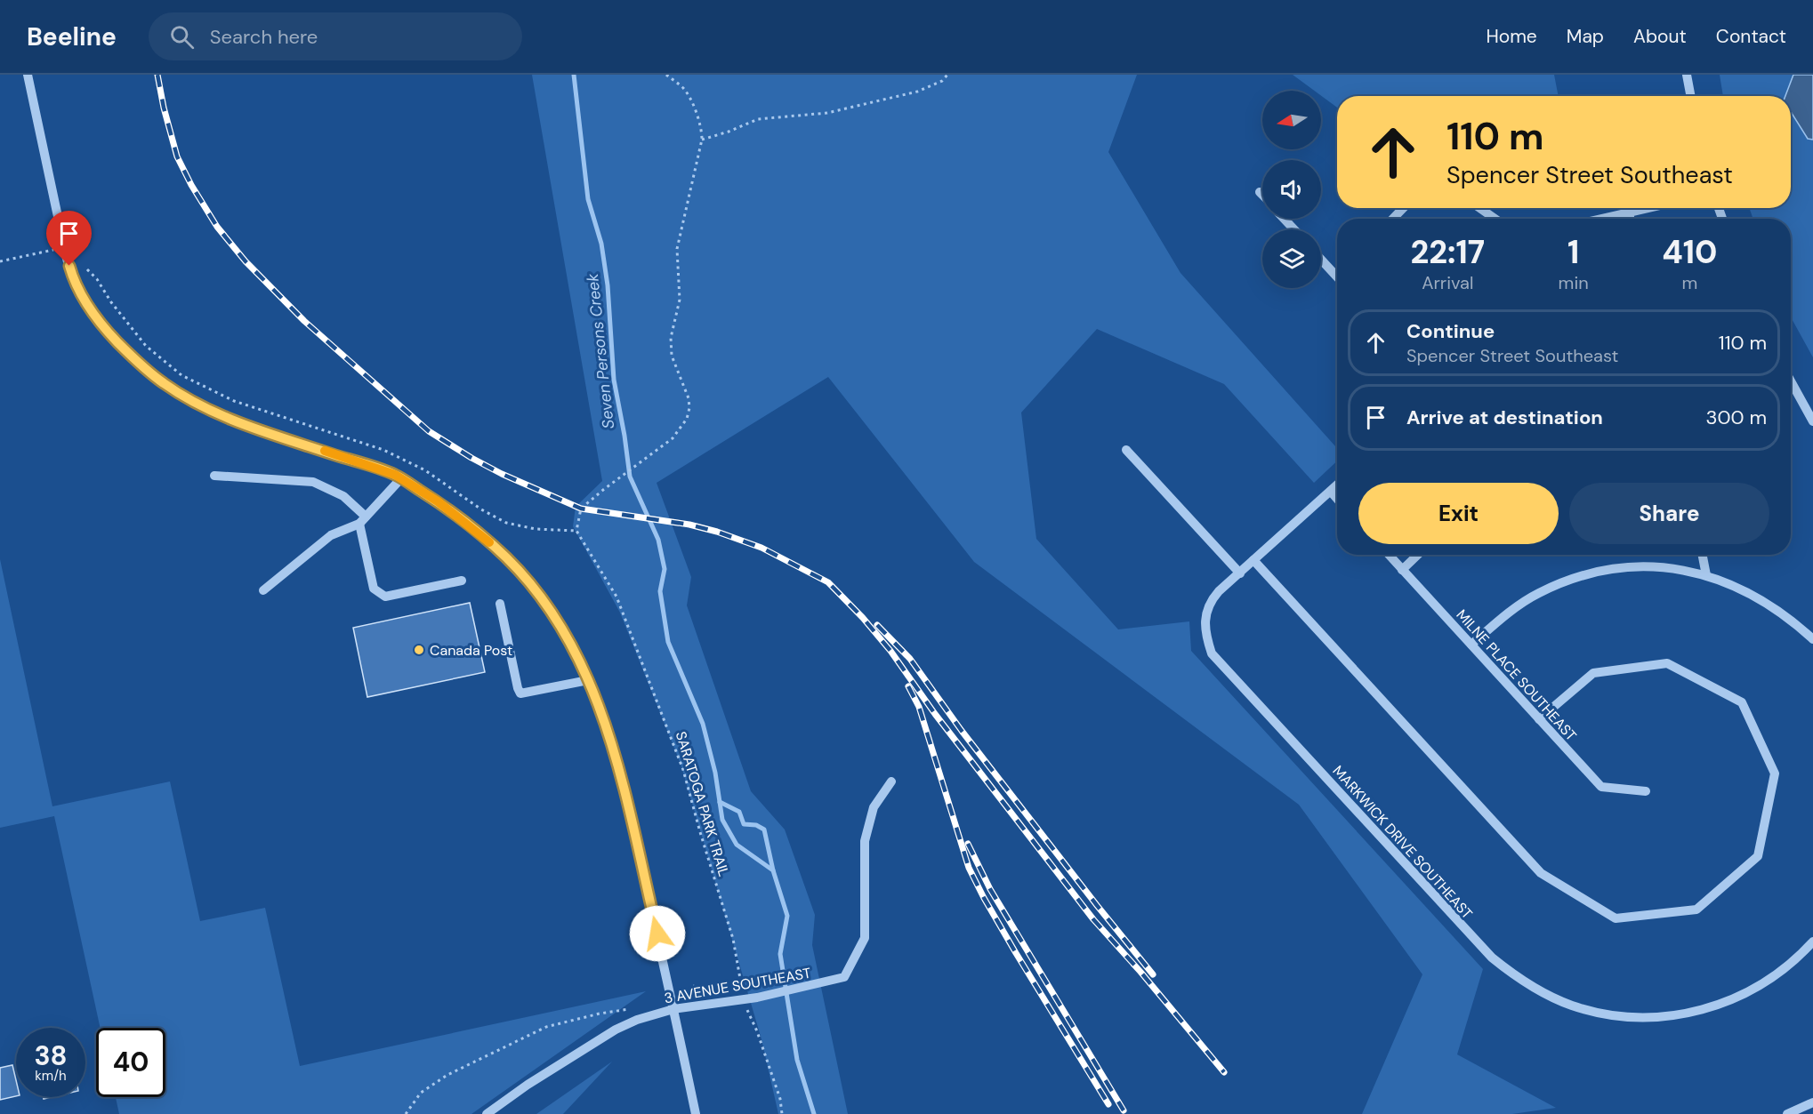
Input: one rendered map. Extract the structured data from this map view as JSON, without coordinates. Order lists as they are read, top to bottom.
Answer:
{
  "streets": {
    "street": ["MILNE PLACE SOUTHEAST", "MARKWICK DRIVE SOUTHEAST", "3 AVENUE SOUTHEAST"],
    "path": ["SARATOGA PARK TRAIL"]
  },
  "crossings": [
    ["SARATOGA PARK TRAIL", "3 AVENUE SOUTHEAST"]
  ],
  "water": ["Seven Persons Creek"],
  "places": ["Canada Post"],
  "north": "left",
  "page": {
    "header": "Beeline",
    "search": "Search here",
    "nav": [
      "Home",
      "Map",
      "About",
      "Contact"
    ],
    "turn": ["110 m", "Spencer Street Southeast"],
    "eta": [
      "22:17",
      "Arrival",
      "1",
      "min",
      "410",
      "m"
    ],
    "list": [
      {
        "name": "Continue",
        "note": "Spencer Street Southeast",
        "value": "110 m"
      },
      {
        "name": "Arrive at destination",
        "value": "300 m"
      }
    ],
    "buttons": ["Exit", "Share"],
    "speed": "38 km/h",
    "limit": "40"
  }
}
